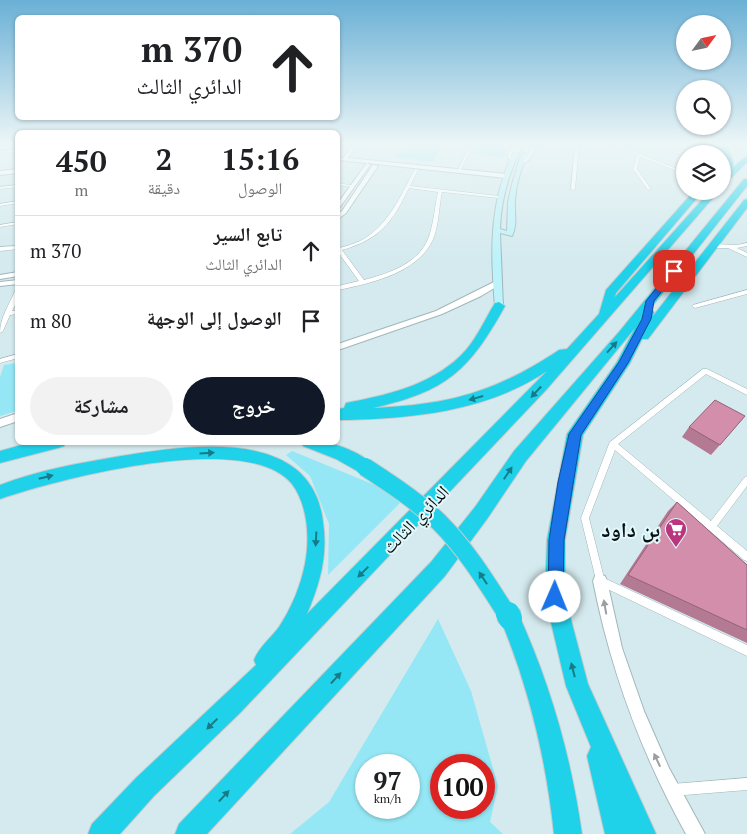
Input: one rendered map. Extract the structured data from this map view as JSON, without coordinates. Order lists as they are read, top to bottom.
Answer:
{
  "streets": {
    "highway": ["الدائري الثالث"]
  },
  "places": {
    "supermarket": ["بن داود"]
  },
  "north": "top right",
  "page": {
    "turn": ["370 m", "الدائري الثالث"],
    "eta": [
      "15:16",
      "الوصول",
      "2",
      "دقيقة",
      "450",
      "m"
    ],
    "list": [
      {
        "name": "تابع السير",
        "note": "الدائري الثالث",
        "value": "370 m"
      },
      {
        "name": "الوصول إلى الوجهة",
        "value": "80 m"
      }
    ],
    "buttons": ["خروج", "مشاركة"],
    "speed": "97 km/h",
    "limit": "100"
  }
}
